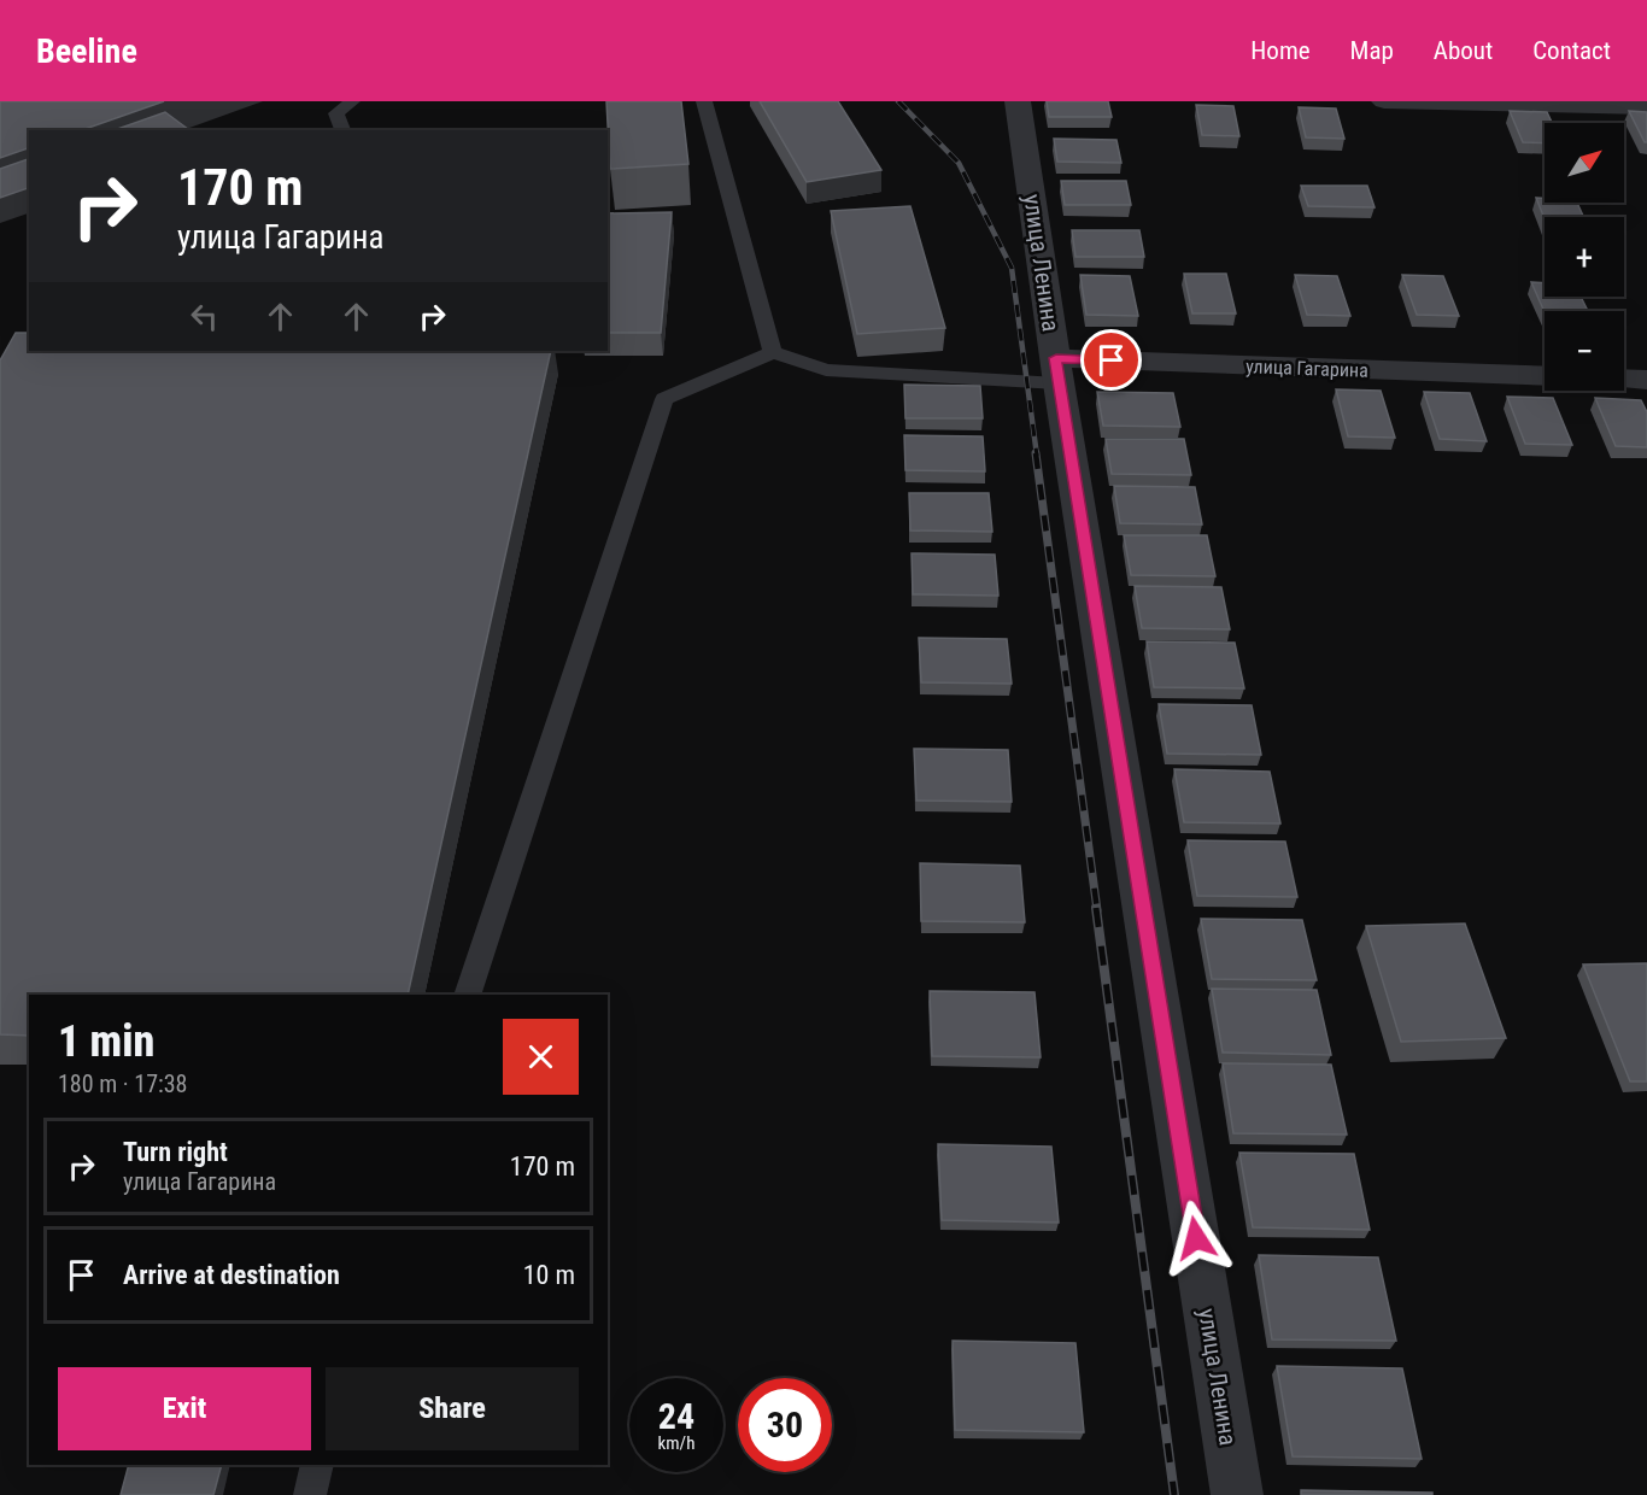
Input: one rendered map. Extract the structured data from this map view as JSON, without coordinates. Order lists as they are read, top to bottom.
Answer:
{
  "streets": {
    "street": ["улица Ленина", "улица Гагарина"]
  },
  "crossings": [
    ["улица Ленина", "улица Гагарина"]
  ],
  "north": "top right",
  "page": {
    "header": "Beeline",
    "nav": [
      "Home",
      "Map",
      "About",
      "Contact"
    ],
    "map_buttons": ["+", "−"],
    "turn": ["170 m", "улица Гагарина"],
    "heading": ["1 min", "180 m · 17:38"],
    "list": [
      {
        "name": "Turn right",
        "note": "улица Гагарина",
        "value": "170 m"
      },
      {
        "name": "Arrive at destination",
        "value": "10 m"
      }
    ],
    "buttons": ["Exit", "Share"],
    "speed": "24 km/h",
    "limit": "30"
  }
}
